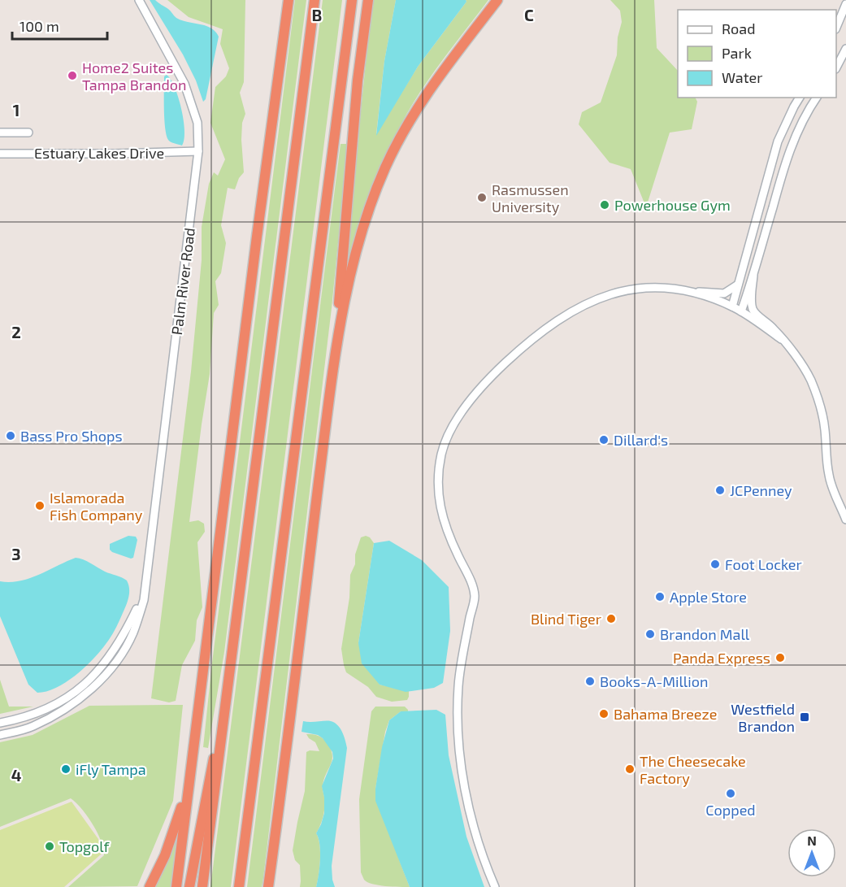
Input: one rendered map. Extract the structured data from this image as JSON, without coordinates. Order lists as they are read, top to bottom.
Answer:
{
  "streets": {
    "street": ["Estuary Lakes Drive", "Palm River Road"]
  },
  "crossings": [
    ["Estuary Lakes Drive", "Palm River Road"]
  ],
  "places": {
    "other": [
      "Home2 Suites Tampa Brandon",
      "Rasmussen University",
      "Powerhouse Gym",
      "Bass Pro Shops",
      "Dillard's",
      "JCPenney",
      "Islamorada Fish Company",
      "Foot Locker",
      "Apple Store",
      "Blind Tiger",
      "Brandon Mall",
      "Panda Express",
      "Books-A-Million",
      "Bahama Breeze",
      "iFly Tampa",
      "The Cheesecake Factory",
      "Copped",
      "Topgolf"
    ],
    "transit": ["Westfield Brandon"]
  },
  "legend": ["Road", "Park", "Water"],
  "scale_bar": "100 m",
  "north": "top",
  "grid": {
    "columns": ["B", "C"],
    "rows": [
      "1",
      "2",
      "3",
      "4"
    ]
  }
}
